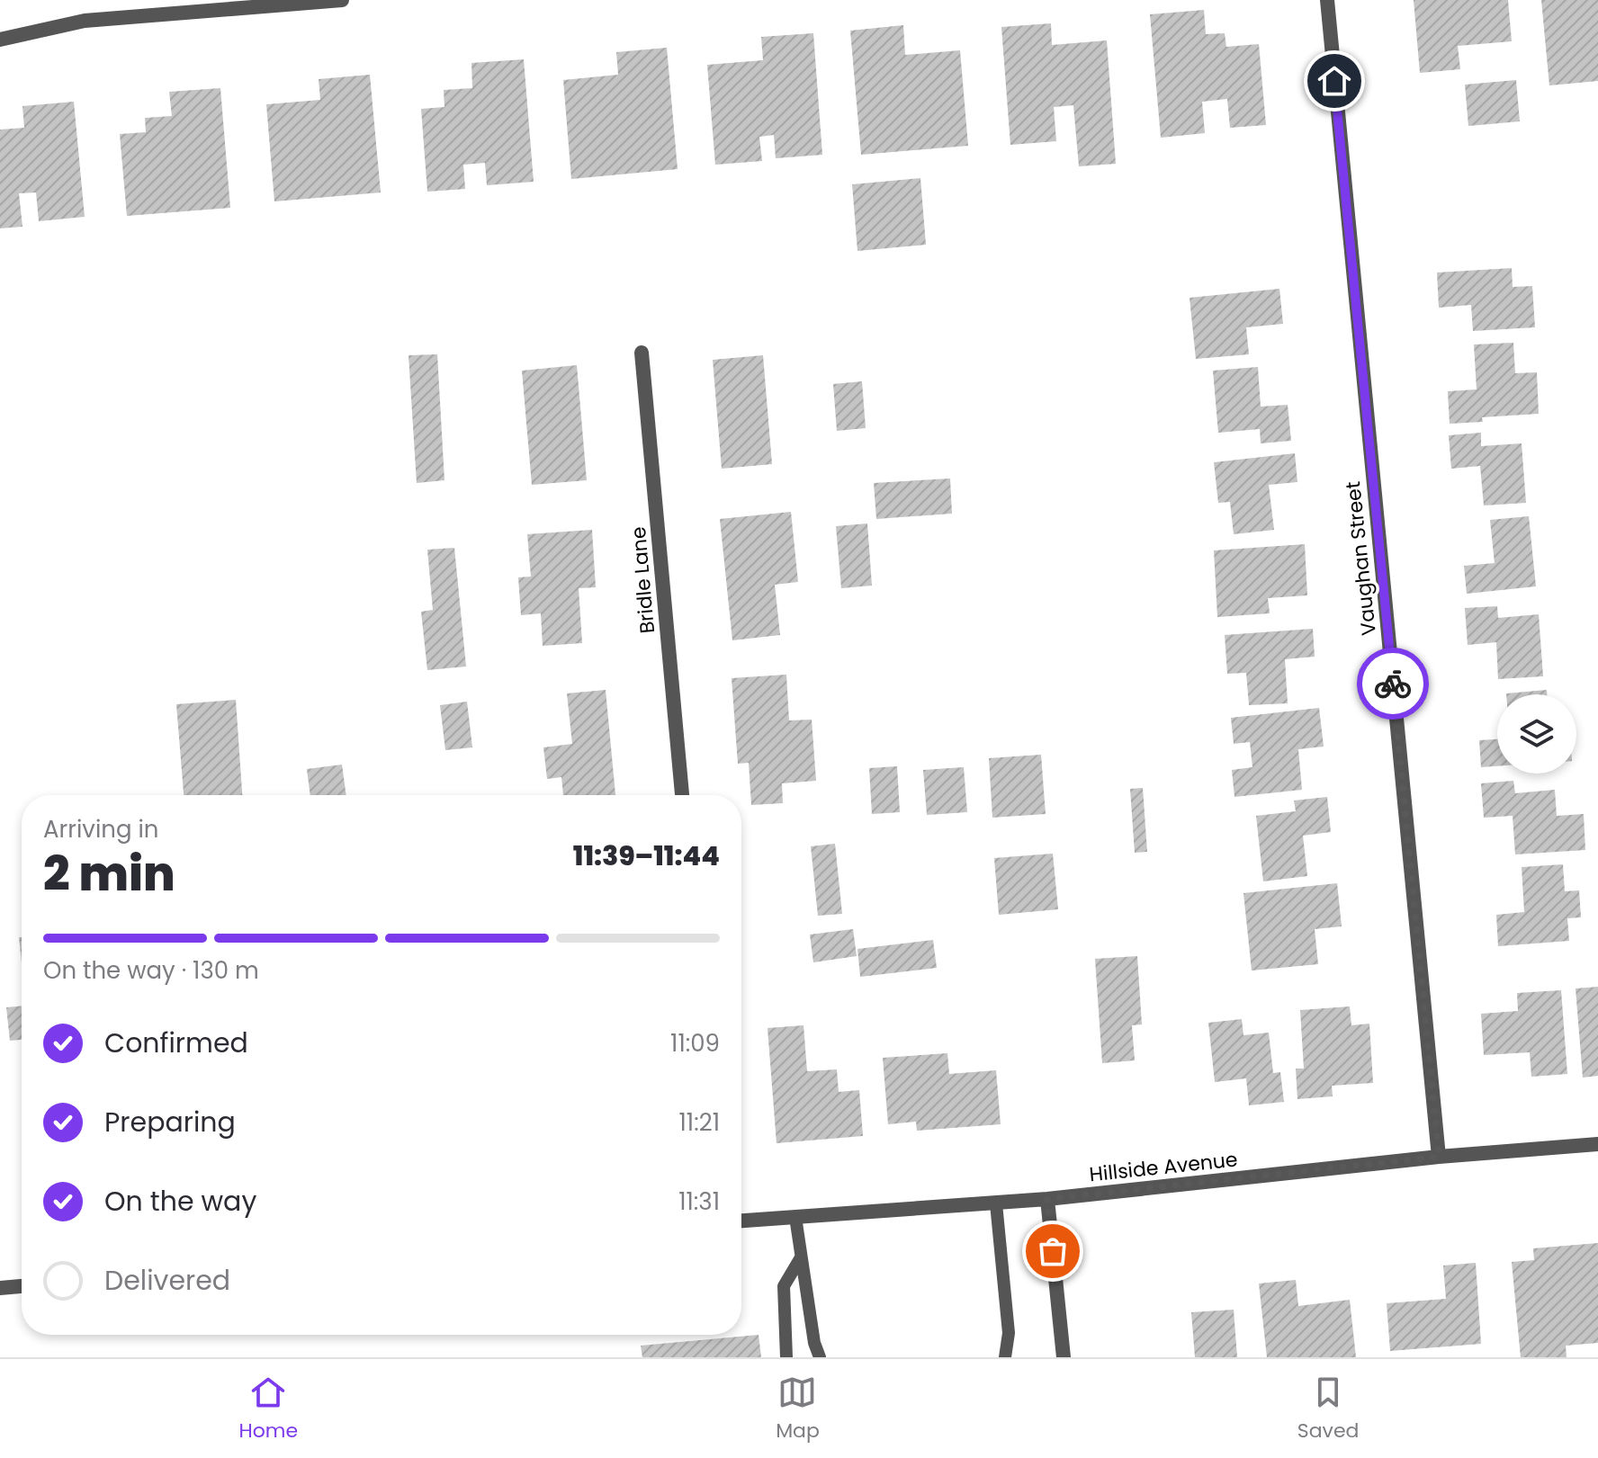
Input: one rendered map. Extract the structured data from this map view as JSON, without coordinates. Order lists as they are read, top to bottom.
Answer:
{
  "streets": {
    "street": ["Vaughan Street", "Bridle Lane", "Hillside Avenue"]
  },
  "crossings": [
    ["Vaughan Street", "Hillside Avenue"]
  ],
  "page": {
    "heading": ["2 min", "Arriving in", "11:39–11:44"],
    "bar": "On the way · 130 m",
    "list": [
      ["Confirmed", "11:09"],
      ["Preparing", "11:21"],
      ["On the way", "11:31"],
      "Delivered"
    ],
    "tabs": ["Home", "Map", "Saved"]
  }
}
